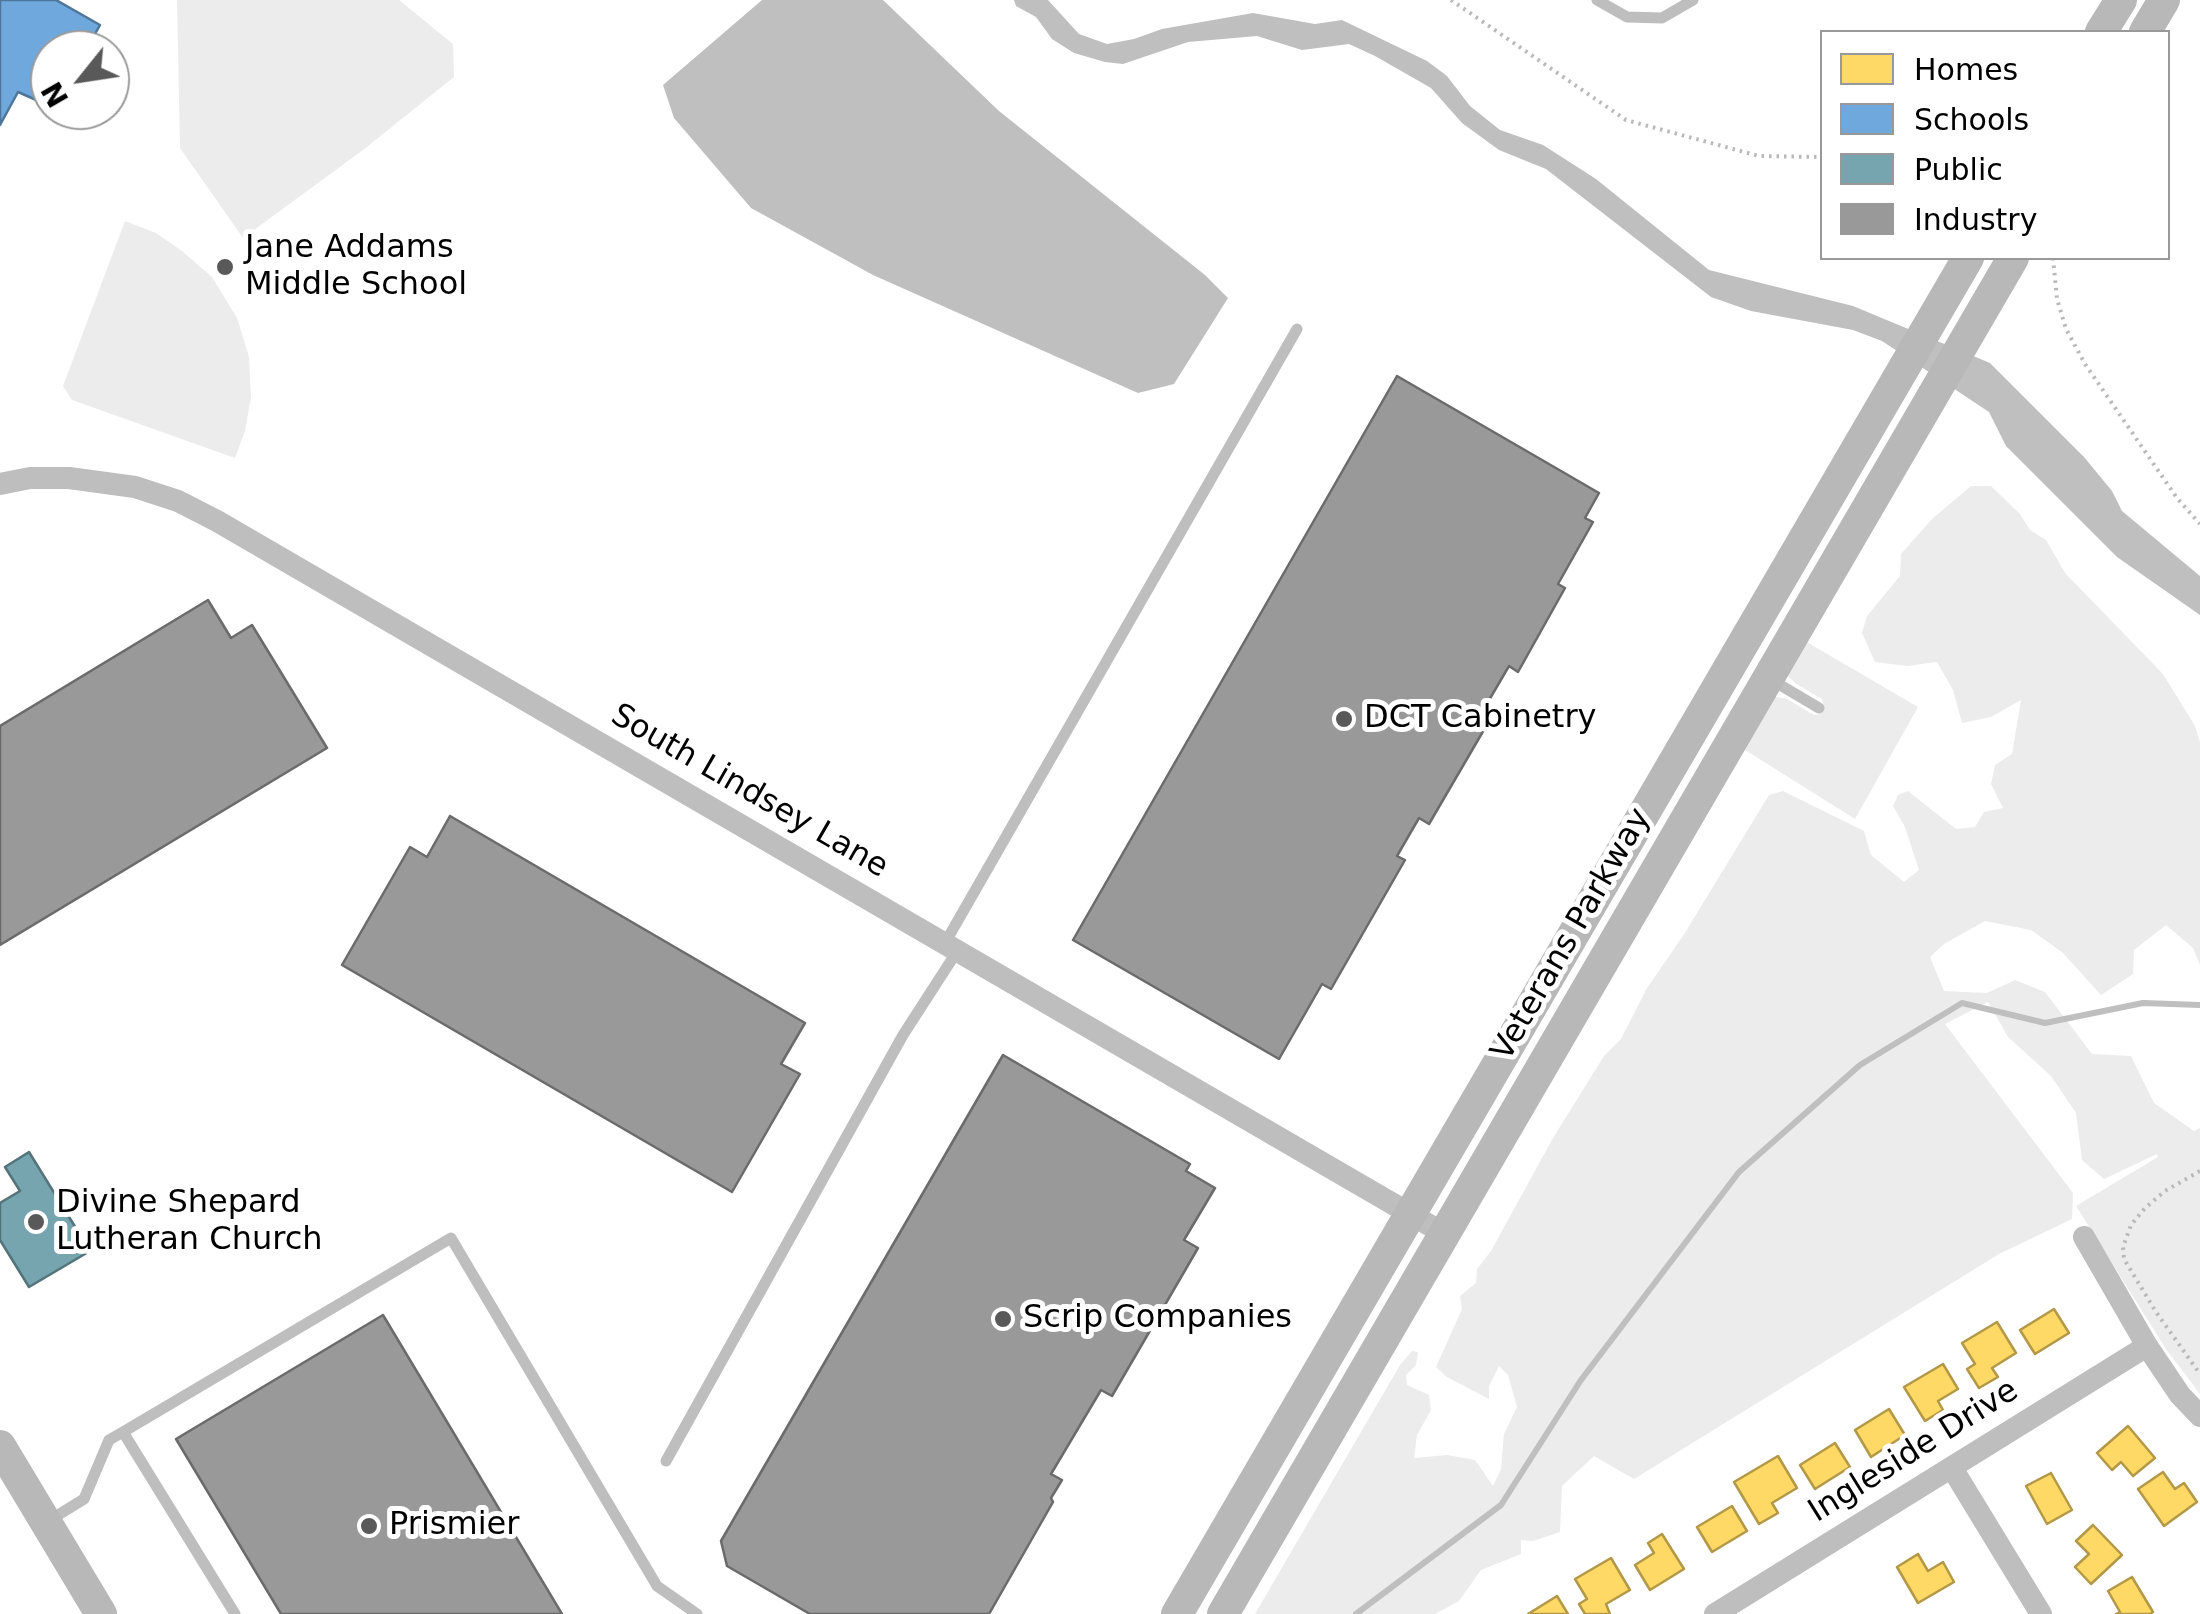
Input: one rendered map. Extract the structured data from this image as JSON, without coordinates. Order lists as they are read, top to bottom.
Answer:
{
  "streets": {
    "main road": ["Veterans Parkway"],
    "street": ["South Lindsey Lane", "Ingleside Drive"]
  },
  "crossings": [
    ["South Lindsey Lane", "Veterans Parkway"]
  ],
  "places": [
    "Jane Addams Middle School",
    "DCT Cabinetry",
    "Divine Shepard Lutheran Church",
    "Scrip Companies",
    "Prismier"
  ],
  "legend": [
    "Homes",
    "Schools",
    "Public",
    "Industry"
  ],
  "north": "bottom left"
}
